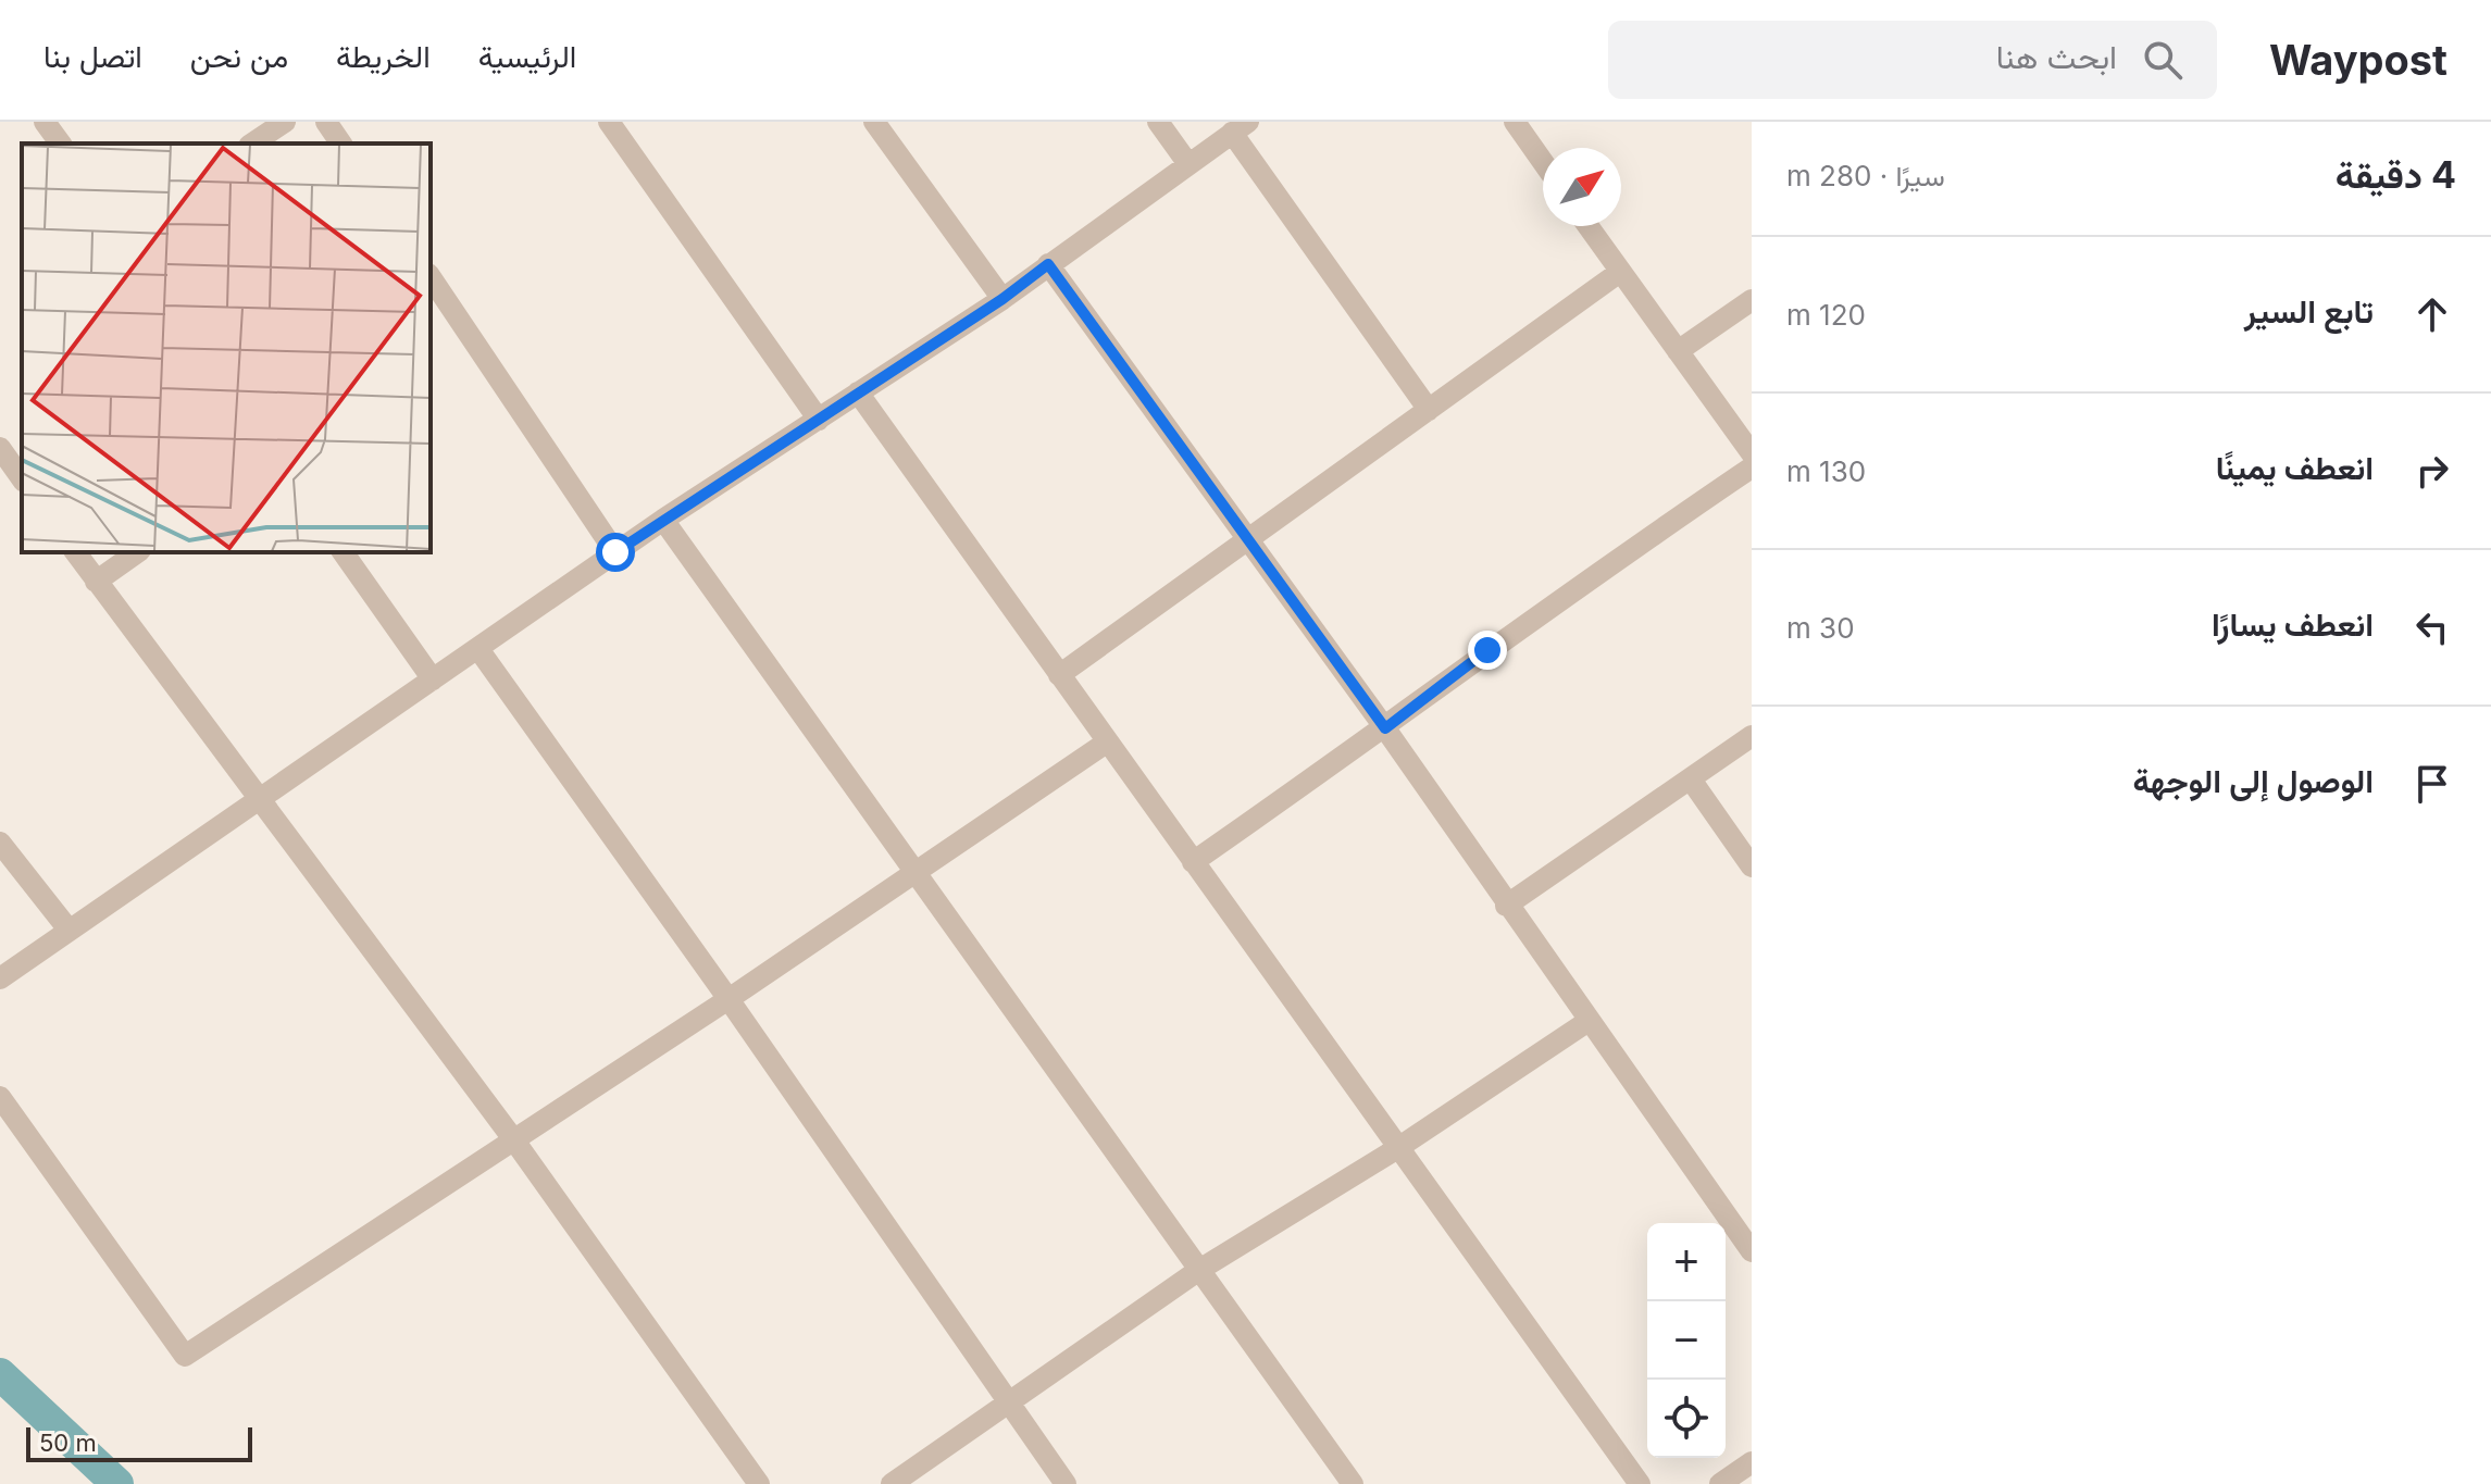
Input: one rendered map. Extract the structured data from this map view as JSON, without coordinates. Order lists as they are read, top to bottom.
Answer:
{
  "scale_bar": "50 m",
  "north": "top right",
  "page": {
    "header": "Waypost",
    "search": "ابحث هنا",
    "nav": [
      "الرئيسية",
      "الخريطة",
      "من نحن",
      "اتصل بنا"
    ],
    "heading": ["4 دقيقة", "سيرًا · 280 m"],
    "list": [
      ["تابع السير", "120 m"],
      ["انعطف يمينًا", "130 m"],
      ["انعطف يسارًا", "30 m"],
      "الوصول إلى الوجهة"
    ],
    "map_buttons": ["+", "−"],
    "scale": "50 m"
  }
}
